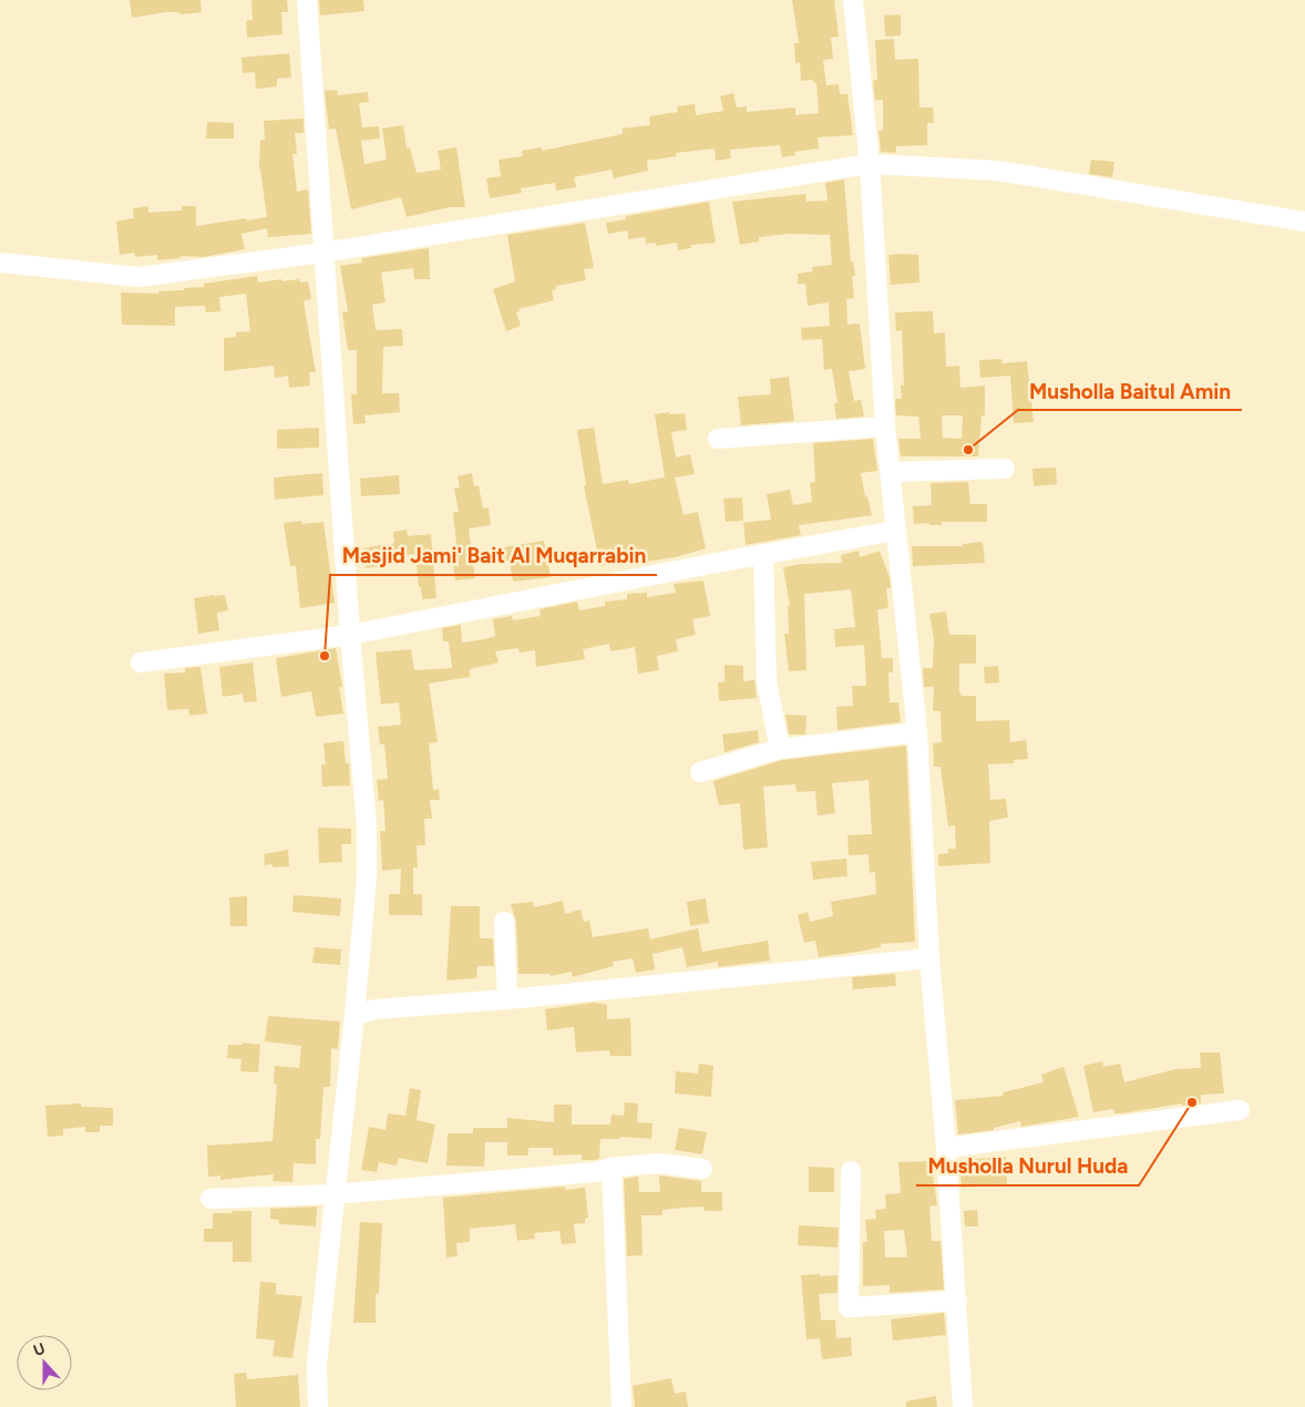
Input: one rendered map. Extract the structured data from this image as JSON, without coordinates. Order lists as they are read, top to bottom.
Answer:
{
  "places": ["Musholla Baitul Amin", "Masjid Jami' Bait Al Muqarrabin", "Musholla Nurul Huda"],
  "north": "top"
}
